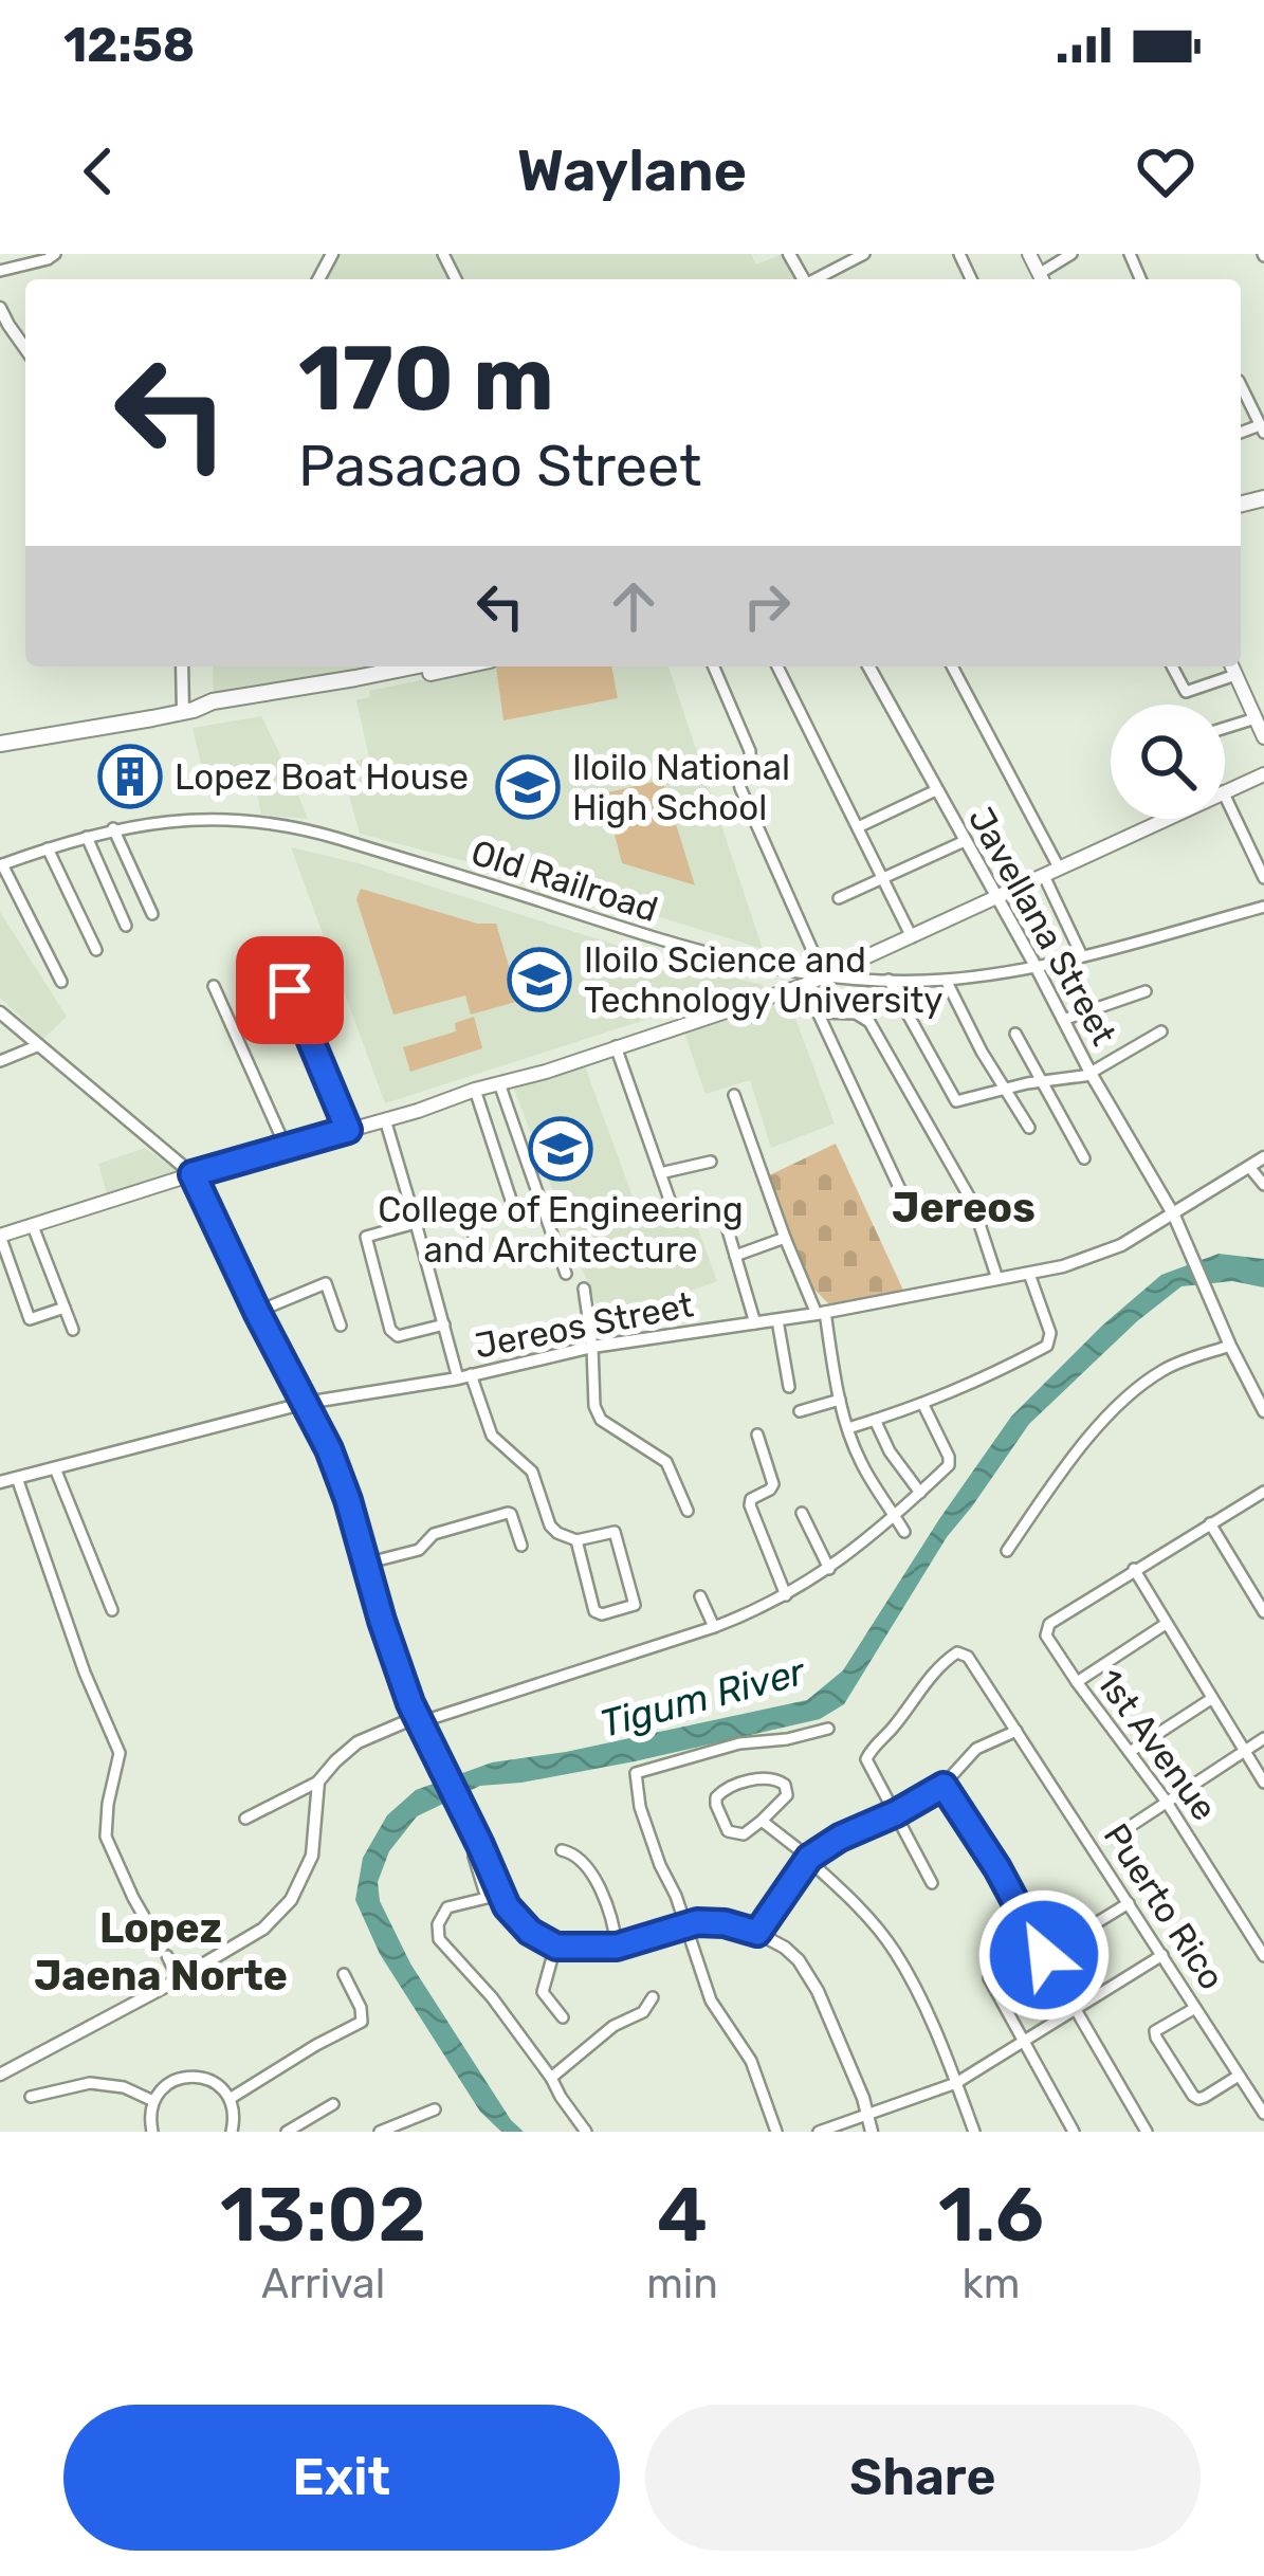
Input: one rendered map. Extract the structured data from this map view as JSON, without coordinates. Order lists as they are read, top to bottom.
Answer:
{
  "streets": {
    "street": [
      "Old Railroad",
      "Javellana Street",
      "Jereos Street",
      "1st Avenue",
      "Puerto Rico"
    ]
  },
  "crossings": [
    ["Old Railroad", "Javellana Street"],
    ["Javellana Street", "Jereos Street"]
  ],
  "districts": ["Jereos", "Lopez Jaena Norte"],
  "water": ["Tigum River"],
  "places": {
    "building": ["Lopez Boat House"],
    "school or university": ["Iloilo National High School", "Iloilo Science and Technology University", "College of Engineering and Architecture"]
  },
  "page": {
    "status": "12:58",
    "header": "Waylane",
    "turn": ["170 m", "Pasacao Street"],
    "eta": [
      "13:02",
      "Arrival",
      "4",
      "min",
      "1.6",
      "km"
    ],
    "buttons": ["Exit", "Share"]
  }
}
